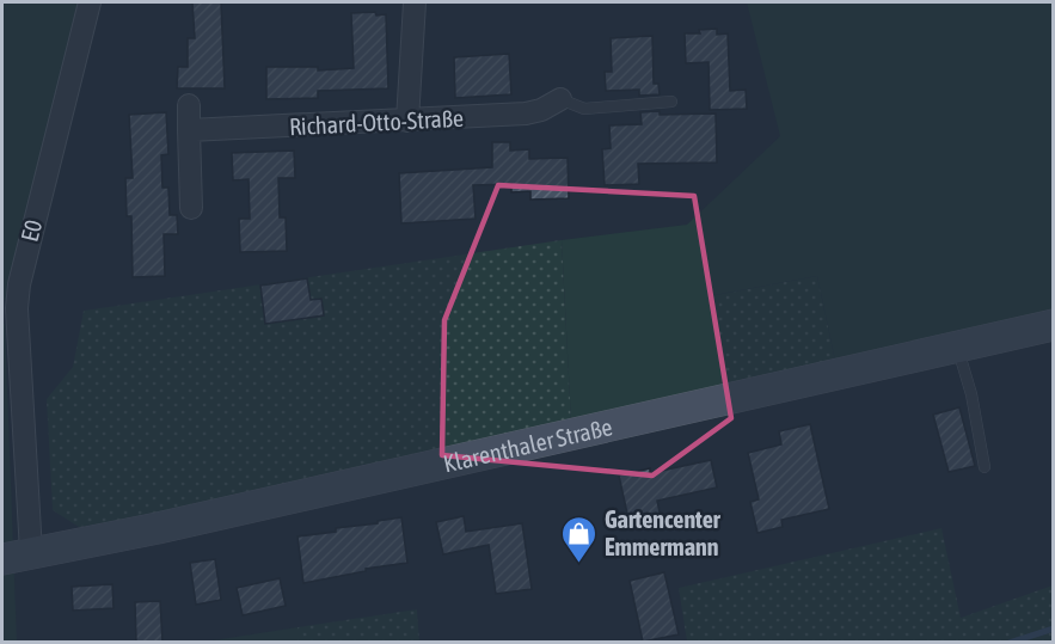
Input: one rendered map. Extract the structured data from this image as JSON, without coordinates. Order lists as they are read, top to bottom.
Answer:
{
  "streets": {
    "main road": ["Klarenthaler Straße"],
    "street": ["Richard-Otto-Straße", "E0"]
  },
  "crossings": [
    ["E0", "Klarenthaler Straße"]
  ],
  "places": {
    "shop": ["Gartencenter Emmermann"]
  }
}
